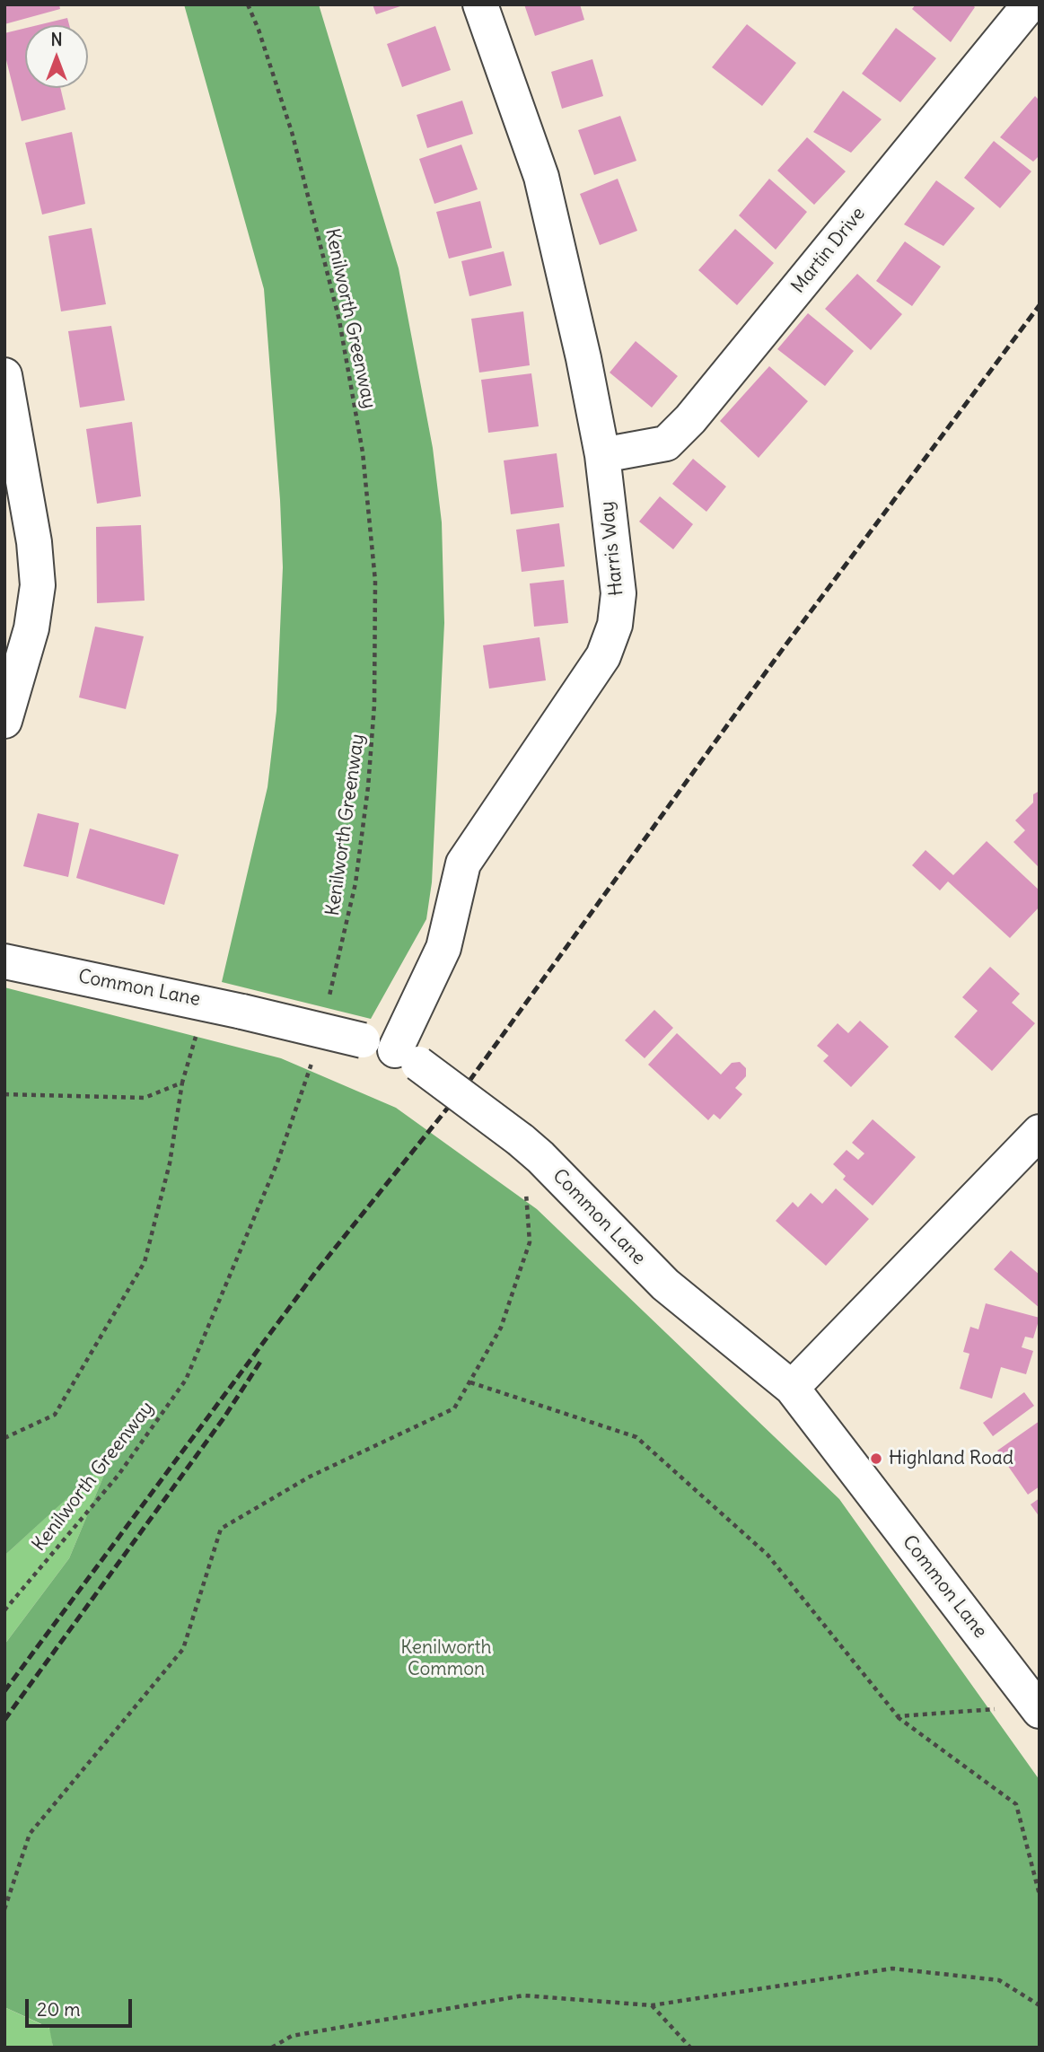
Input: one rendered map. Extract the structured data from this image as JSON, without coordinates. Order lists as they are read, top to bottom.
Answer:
{
  "streets": {
    "street": ["Martin Drive", "Harris Way", "Common Lane"],
    "path": ["Kenilworth Greenway"]
  },
  "crossings": [
    ["Martin Drive", "Harris Way"],
    ["Harris Way", "Common Lane"]
  ],
  "parks": ["Kenilworth Common"],
  "places": ["Highland Road"],
  "scale_bar": "20 m",
  "north": "top"
}
